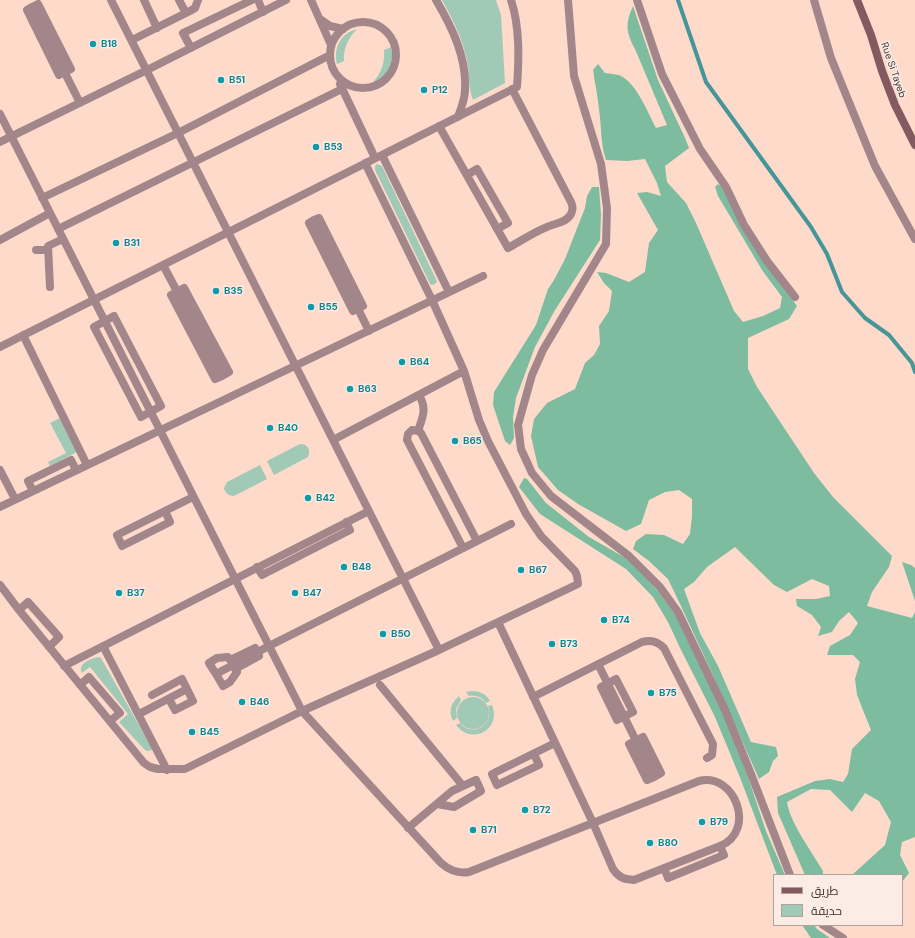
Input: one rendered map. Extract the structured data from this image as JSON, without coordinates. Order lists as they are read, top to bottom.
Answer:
{
  "streets": {
    "main road": ["Rue Si Tayeb"]
  },
  "places": [
    "B18",
    "B51",
    "P12",
    "B53",
    "B31",
    "B35",
    "B55",
    "B64",
    "B63",
    "B40",
    "B65",
    "B42",
    "B48",
    "B67",
    "B37",
    "B47",
    "B74",
    "B50",
    "B73",
    "B75",
    "B46",
    "B45",
    "B72",
    "B79",
    "B71",
    "B80"
  ],
  "legend": ["طريق", "حديقة"]
}
